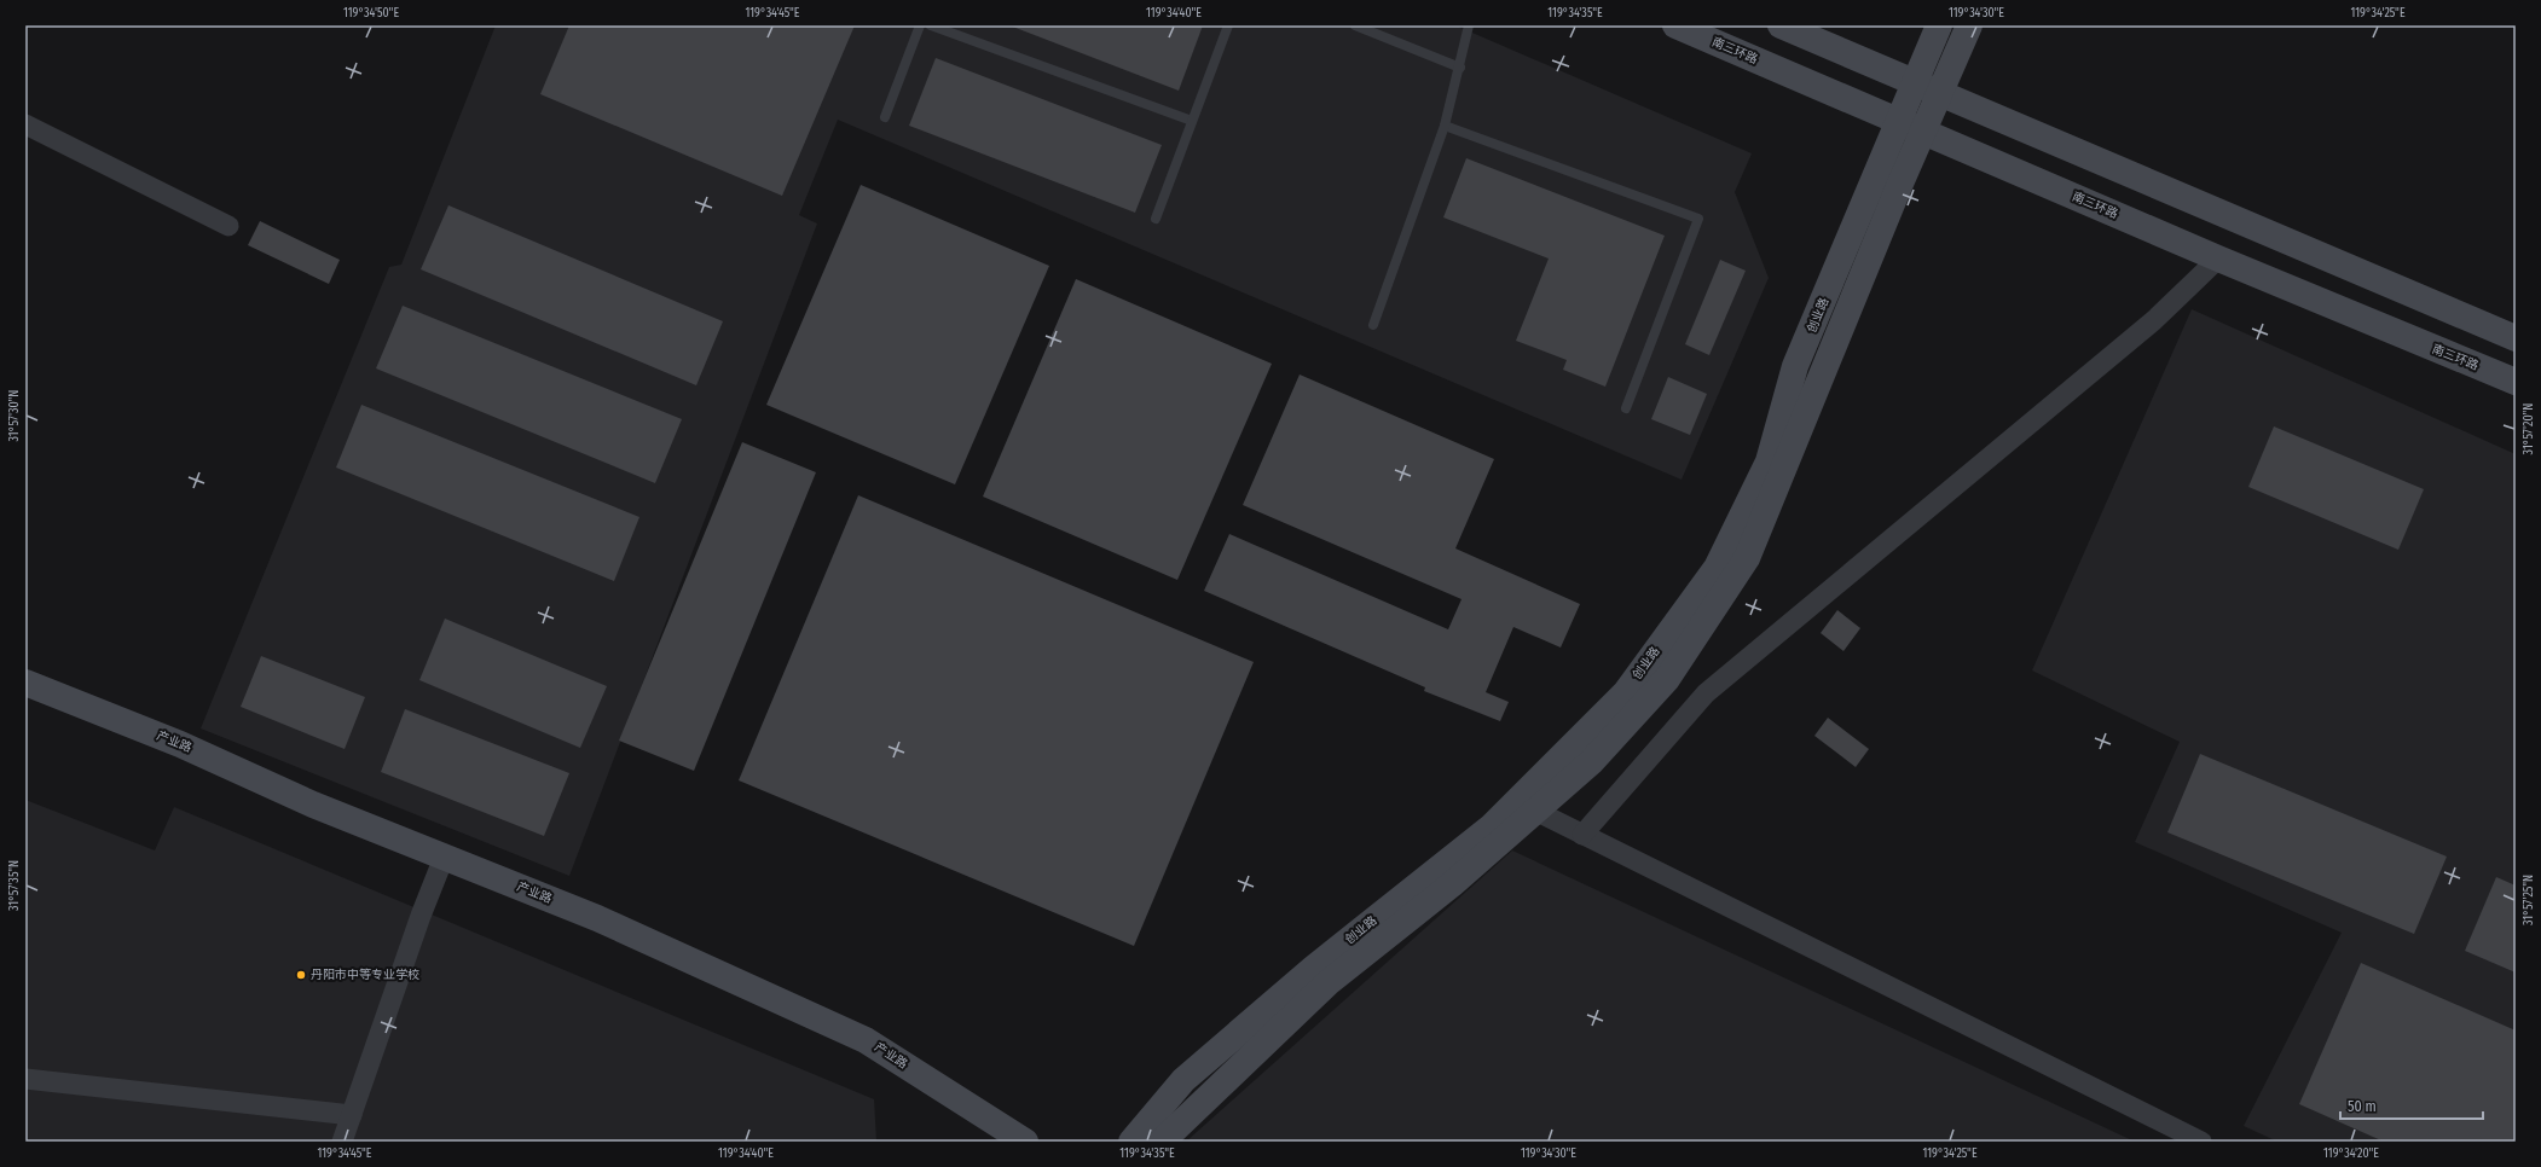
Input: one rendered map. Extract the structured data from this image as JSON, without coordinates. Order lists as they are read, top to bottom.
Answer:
{
  "streets": {
    "street": ["南三环路", "创业路", "产业路"]
  },
  "crossings": [
    ["南三环路", "创业路"]
  ],
  "places": ["丹阳市中等专业学校"],
  "scale_bar": "50 m",
  "coordinates": [
    "119°34'50\"E",
    "119°34'45\"E",
    "119°34'40\"E",
    "119°34'35\"E",
    "119°34'30\"E",
    "119°34'25\"E",
    "31°57'30\"N",
    "31°57'20\"N",
    "31°57'35\"N",
    "31°57'25\"N",
    "119°34'20\"E"
  ]
}
